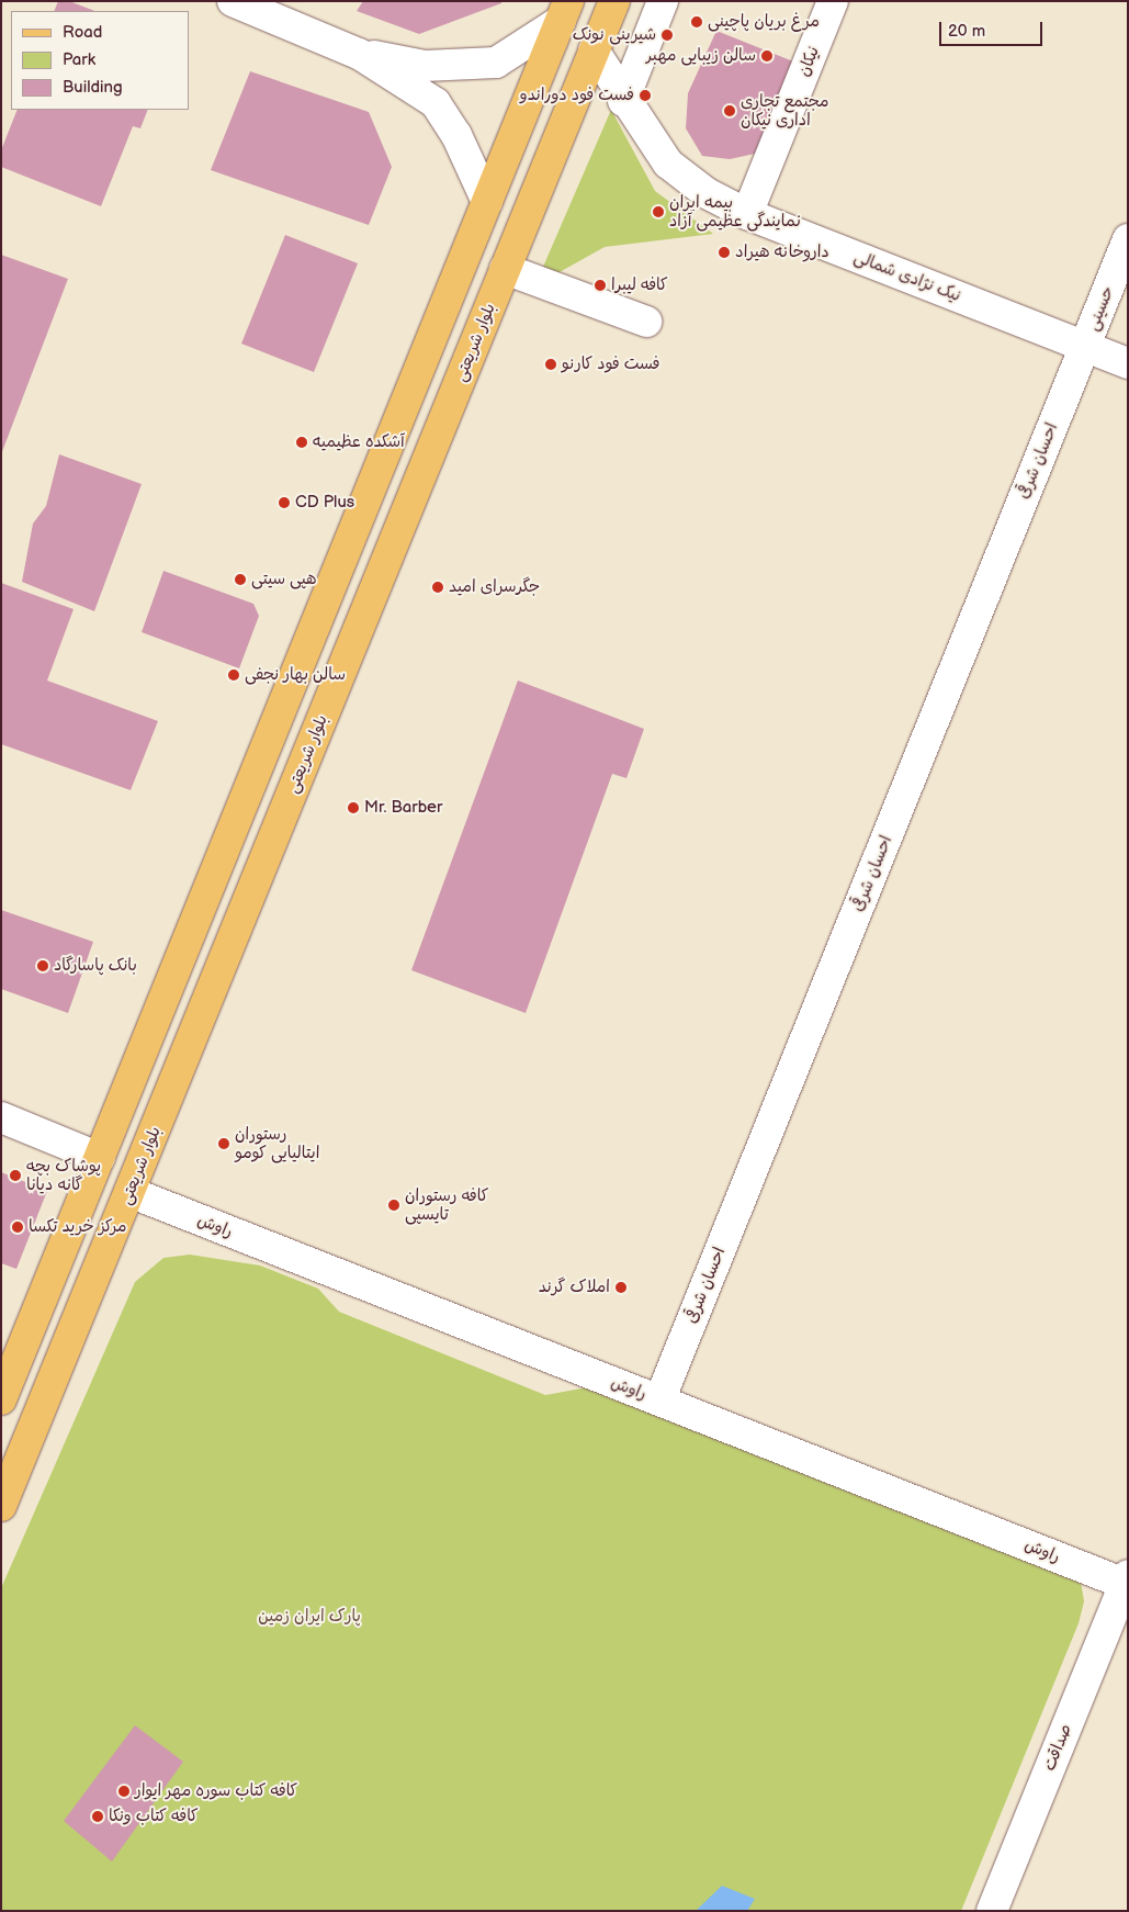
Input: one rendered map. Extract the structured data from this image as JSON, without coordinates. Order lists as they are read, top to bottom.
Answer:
{
  "streets": {
    "main road": ["بلوار شریعتی"],
    "street": [
      "نیکان",
      "نیک نژادی شمالی",
      "حسینی",
      "احسان شرقی",
      "راوش",
      "صداقت"
    ]
  },
  "crossings": [
    ["نیکان", "نیک نژادی شمالی"],
    ["نیک نژادی شمالی", "حسینی"],
    ["نیک نژادی شمالی", "بلوار شریعتی"],
    ["نیک نژادی شمالی", "احسان شرقی"],
    ["حسینی", "احسان شرقی"],
    ["بلوار شریعتی", "راوش"],
    ["احسان شرقی", "راوش"],
    ["راوش", "صداقت"]
  ],
  "parks": ["پارک ایران زمین"],
  "places": [
    "مرغ بریان پاچینی",
    "شیرینی نونک",
    "سالن زیبایی مهبر",
    "فست فود دوراندو",
    "مجتمع تجاری اداری نیکان",
    "بیمه ایران نمایندگی عظیمی آزاد",
    "داروخانه هیراد",
    "کافه لیبرا",
    "فست فود کارنو",
    "آشکده عظیمیه",
    "CD Plus",
    "هپی سیتی",
    "جگرسرای امید",
    "سالن بهار نجفی",
    "Mr. Barber",
    "بانک پاسارگاد",
    "رستوران ایتالیایی کومو",
    "پوشاک بچه گانه دیانا",
    "کافه رستوران تایسپی",
    "مرکز خرید تکسا",
    "املاک گرند",
    "کافه کتاب سوره مهر ایوار",
    "کافه کتاب ونکا"
  ],
  "legend": ["Road", "Park", "Building"],
  "scale_bar": "20 m"
}
